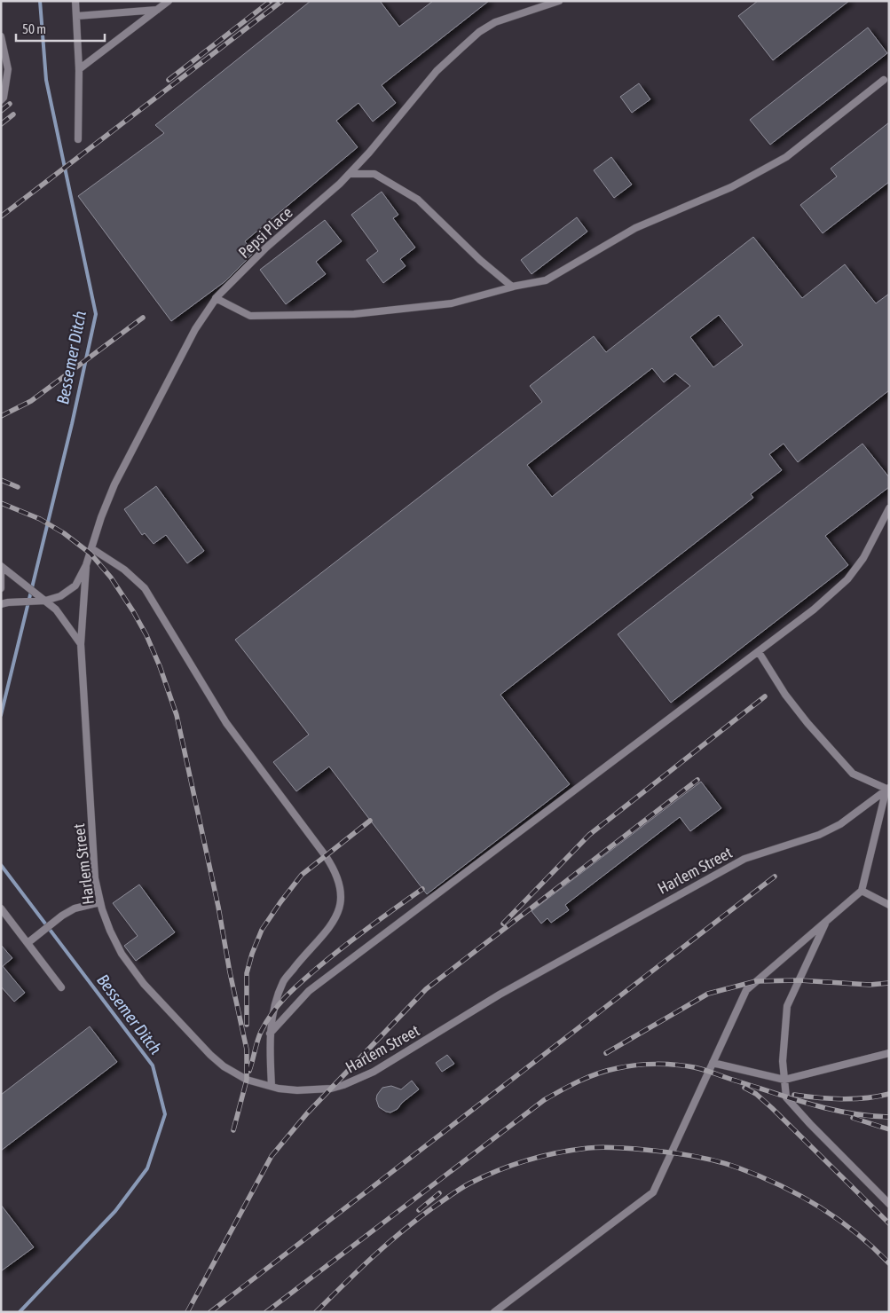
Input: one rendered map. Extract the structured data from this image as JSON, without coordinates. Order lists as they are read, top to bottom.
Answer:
{
  "streets": {
    "lane": ["Pepsi Place", "Harlem Street"]
  },
  "crossings": [
    ["Pepsi Place", "Harlem Street"]
  ],
  "water": ["Bessemer Ditch"],
  "scale_bar": "50 m"
}
